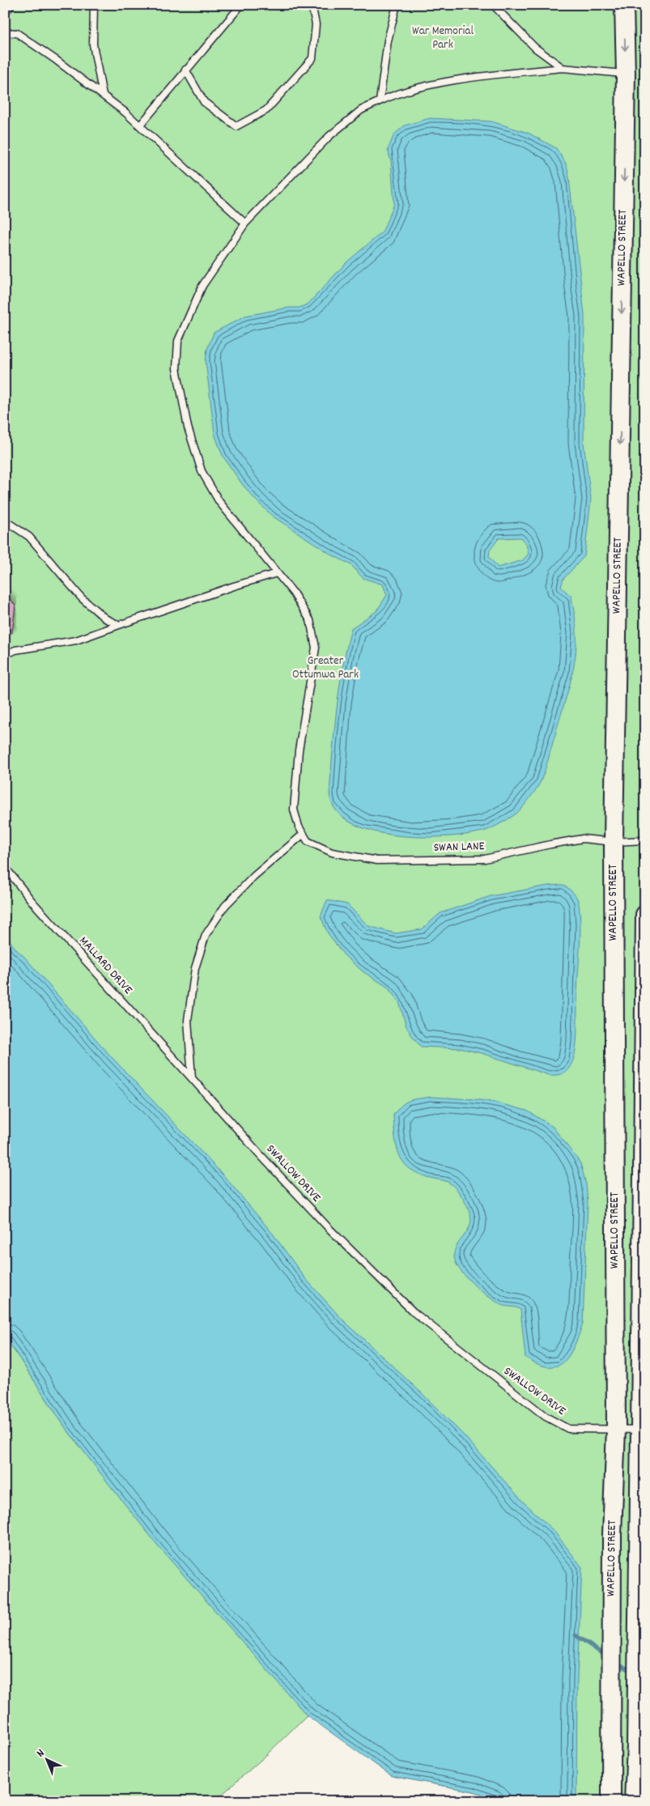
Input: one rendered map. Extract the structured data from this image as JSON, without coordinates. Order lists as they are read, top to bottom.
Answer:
{
  "streets": {
    "main road": ["WAPELLO STREET"],
    "lane": ["SWAN LANE", "MALLARD DRIVE", "SWALLOW DRIVE"]
  },
  "crossings": [
    ["WAPELLO STREET", "SWAN LANE"],
    ["WAPELLO STREET", "SWALLOW DRIVE"],
    ["MALLARD DRIVE", "SWALLOW DRIVE"]
  ],
  "one_way": ["WAPELLO STREET"],
  "parks": ["War Memorial Park", "Greater Ottumwa Park"],
  "north": "top left"
}
